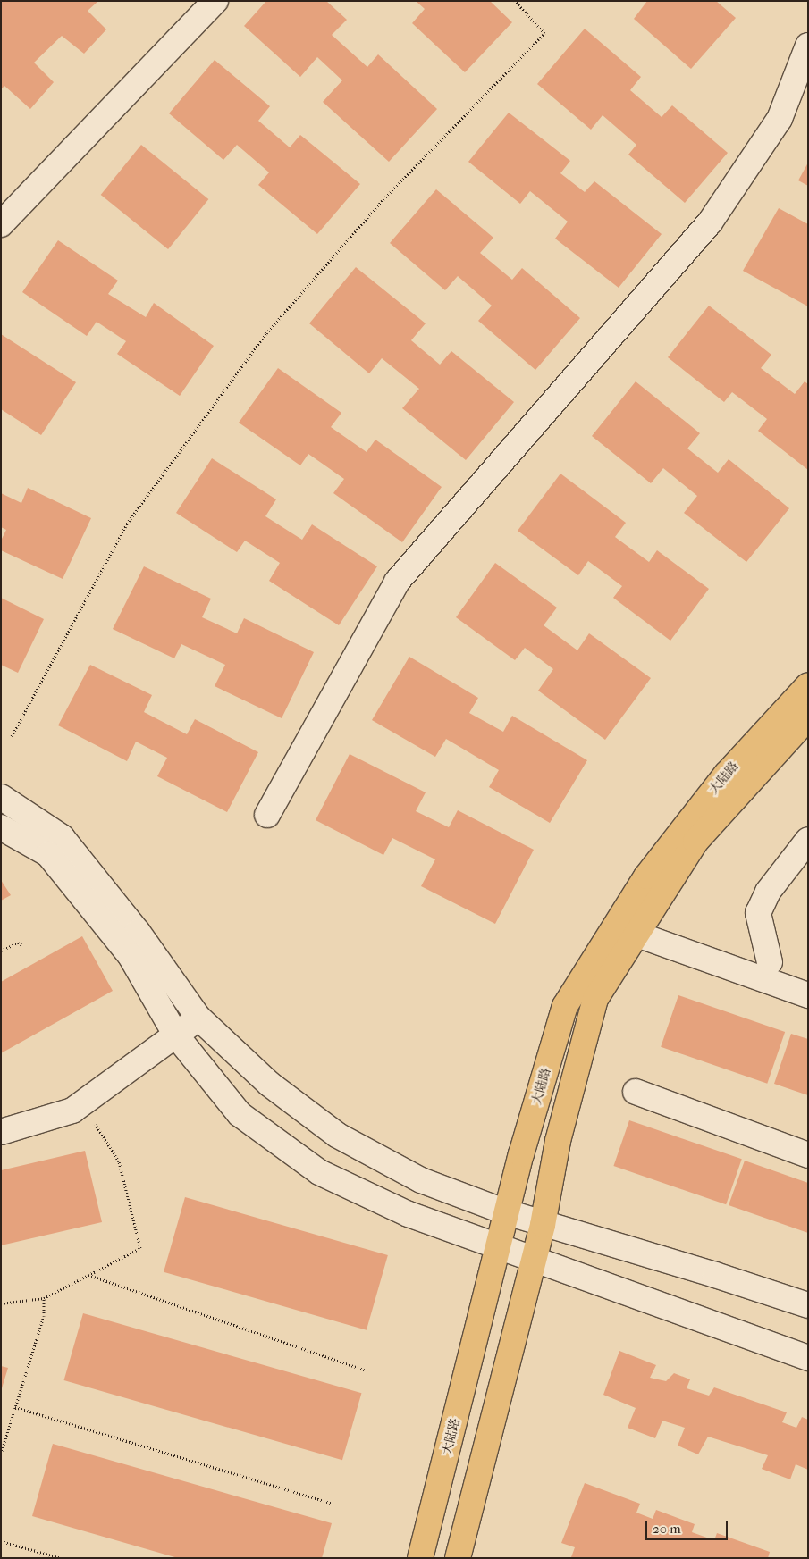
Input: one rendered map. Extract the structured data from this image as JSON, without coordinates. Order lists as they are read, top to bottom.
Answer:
{
  "streets": {
    "main road": ["大陆路"]
  },
  "scale_bar": "20 m"
}
